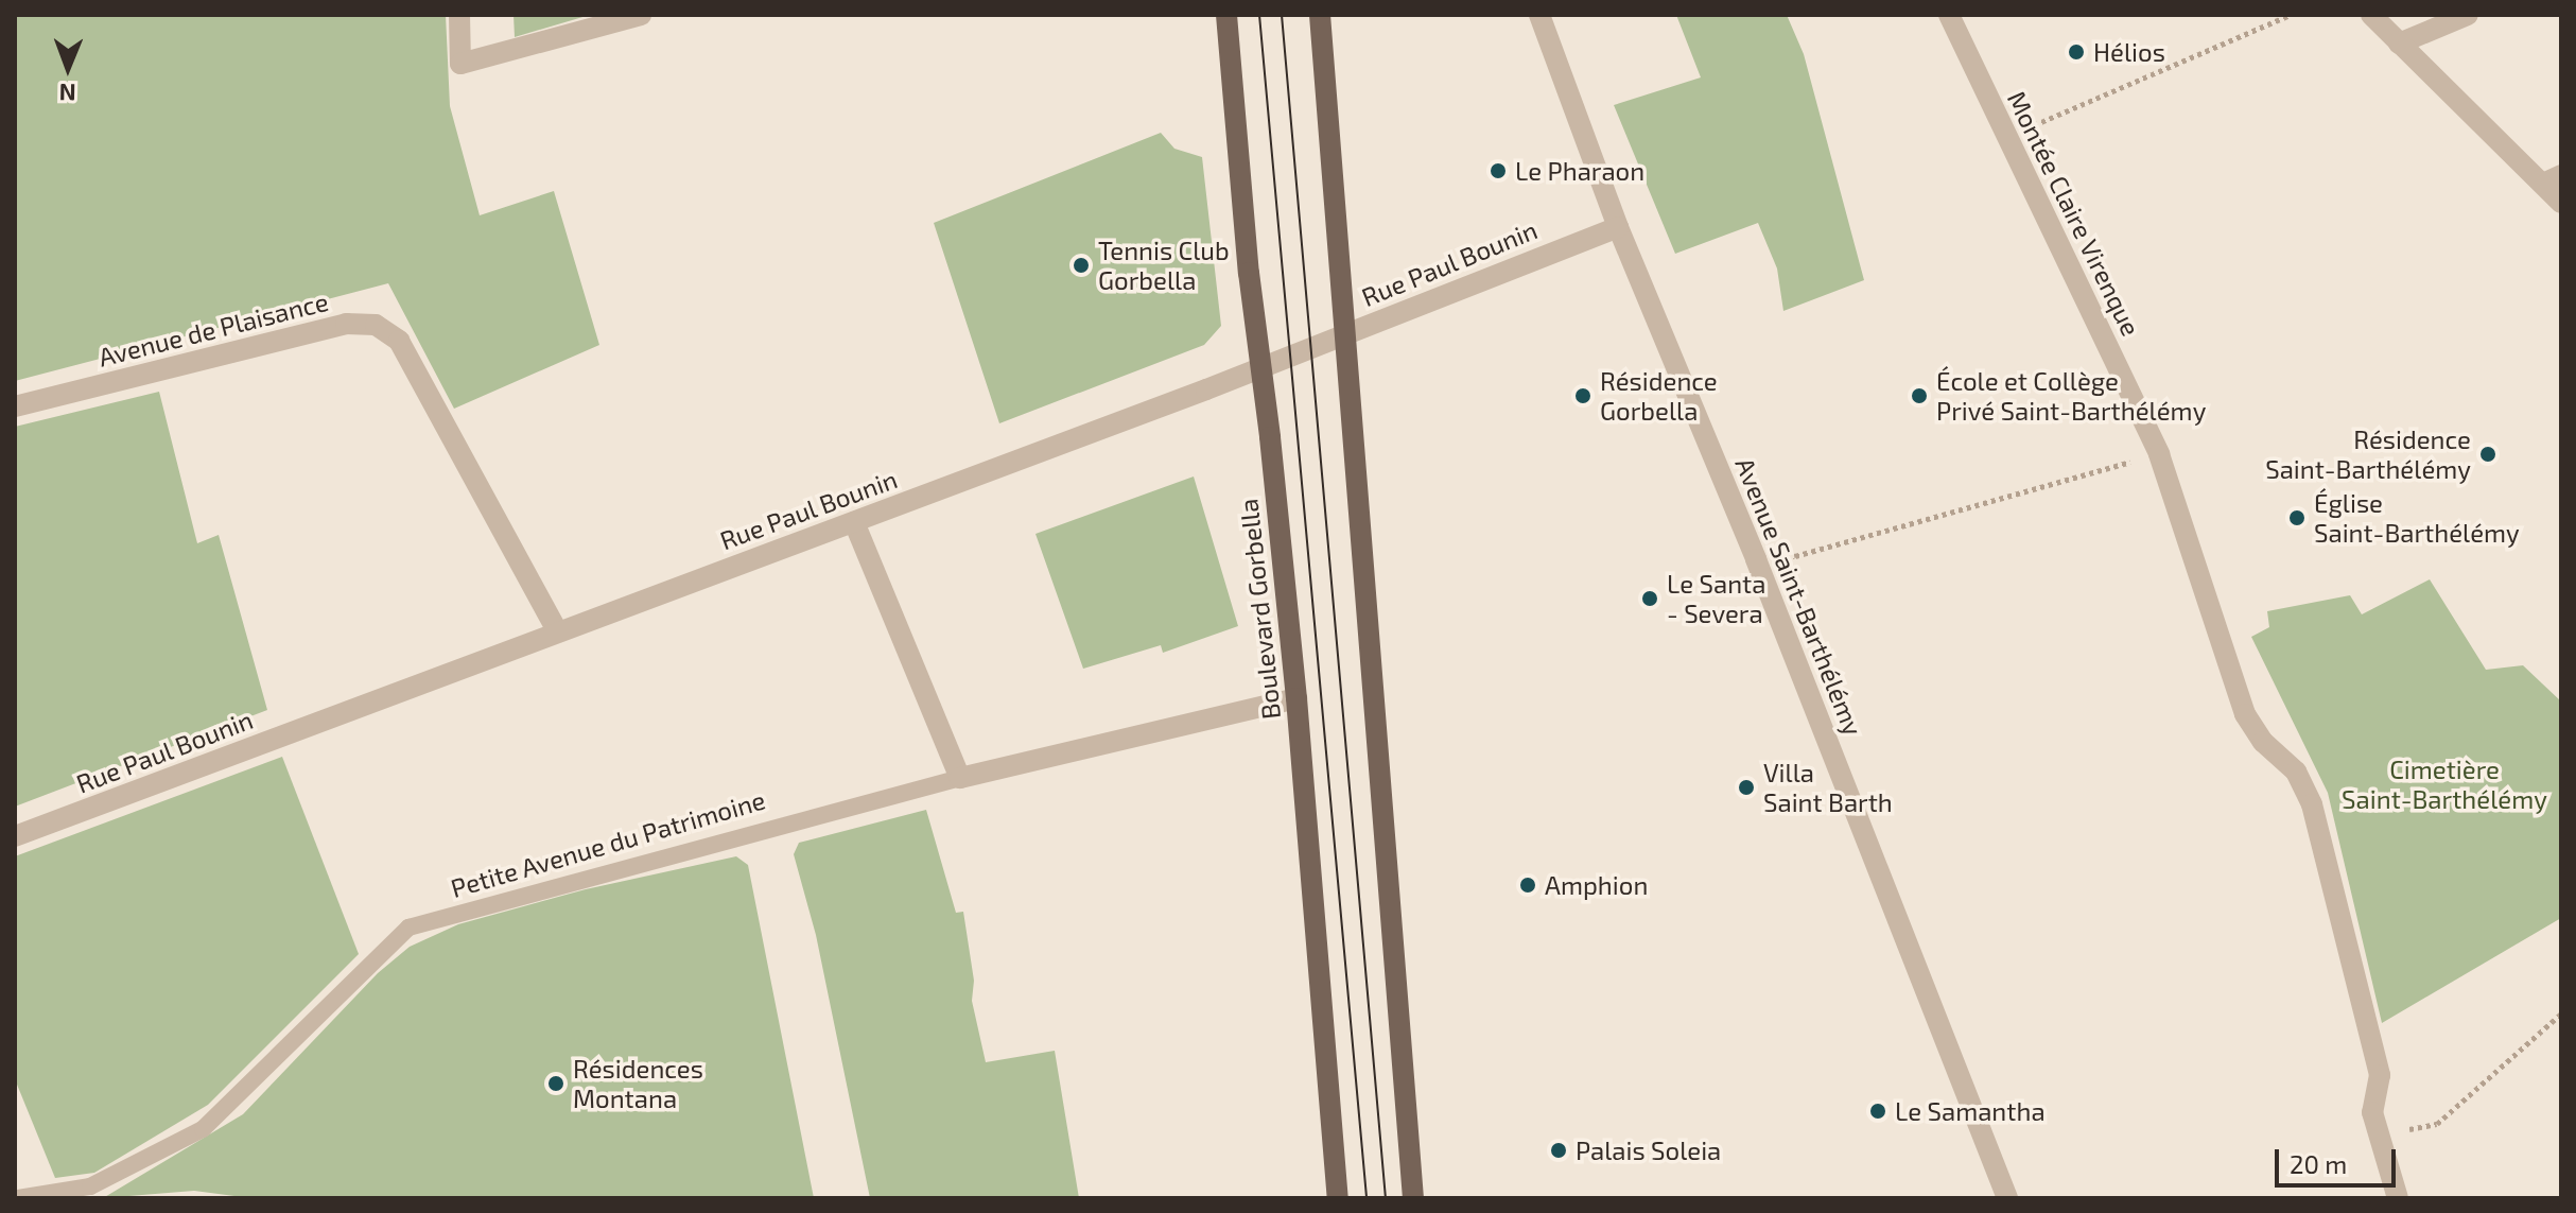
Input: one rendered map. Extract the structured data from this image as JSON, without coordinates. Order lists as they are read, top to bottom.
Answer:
{
  "streets": {
    "main road": ["Boulevard Gorbella"],
    "street": [
      "Montée Claire Virenque",
      "Rue Paul Bounin",
      "Avenue de Plaisance",
      "Avenue Saint-Barthélémy",
      "Petite Avenue du Patrimoine"
    ]
  },
  "crossings": [
    ["Rue Paul Bounin", "Avenue de Plaisance"],
    ["Rue Paul Bounin", "Avenue Saint-Barthélémy"],
    ["Rue Paul Bounin", "Boulevard Gorbella"],
    ["Boulevard Gorbella", "Petite Avenue du Patrimoine"]
  ],
  "parks": ["Cimetière Saint-Barthélémy"],
  "places": [
    "Hélios",
    "Le Pharaon",
    "Tennis Club Gorbella",
    "Résidence Gorbella",
    "École et Collège Privé Saint-Barthélémy",
    "Résidence Saint-Barthélémy",
    "Église Saint-Barthélémy",
    "Le Santa - Severa",
    "Villa Saint Barth",
    "Amphion",
    "Résidences Montana",
    "Le Samantha",
    "Palais Soleia"
  ],
  "scale_bar": "20 m",
  "north": "bottom"
}
